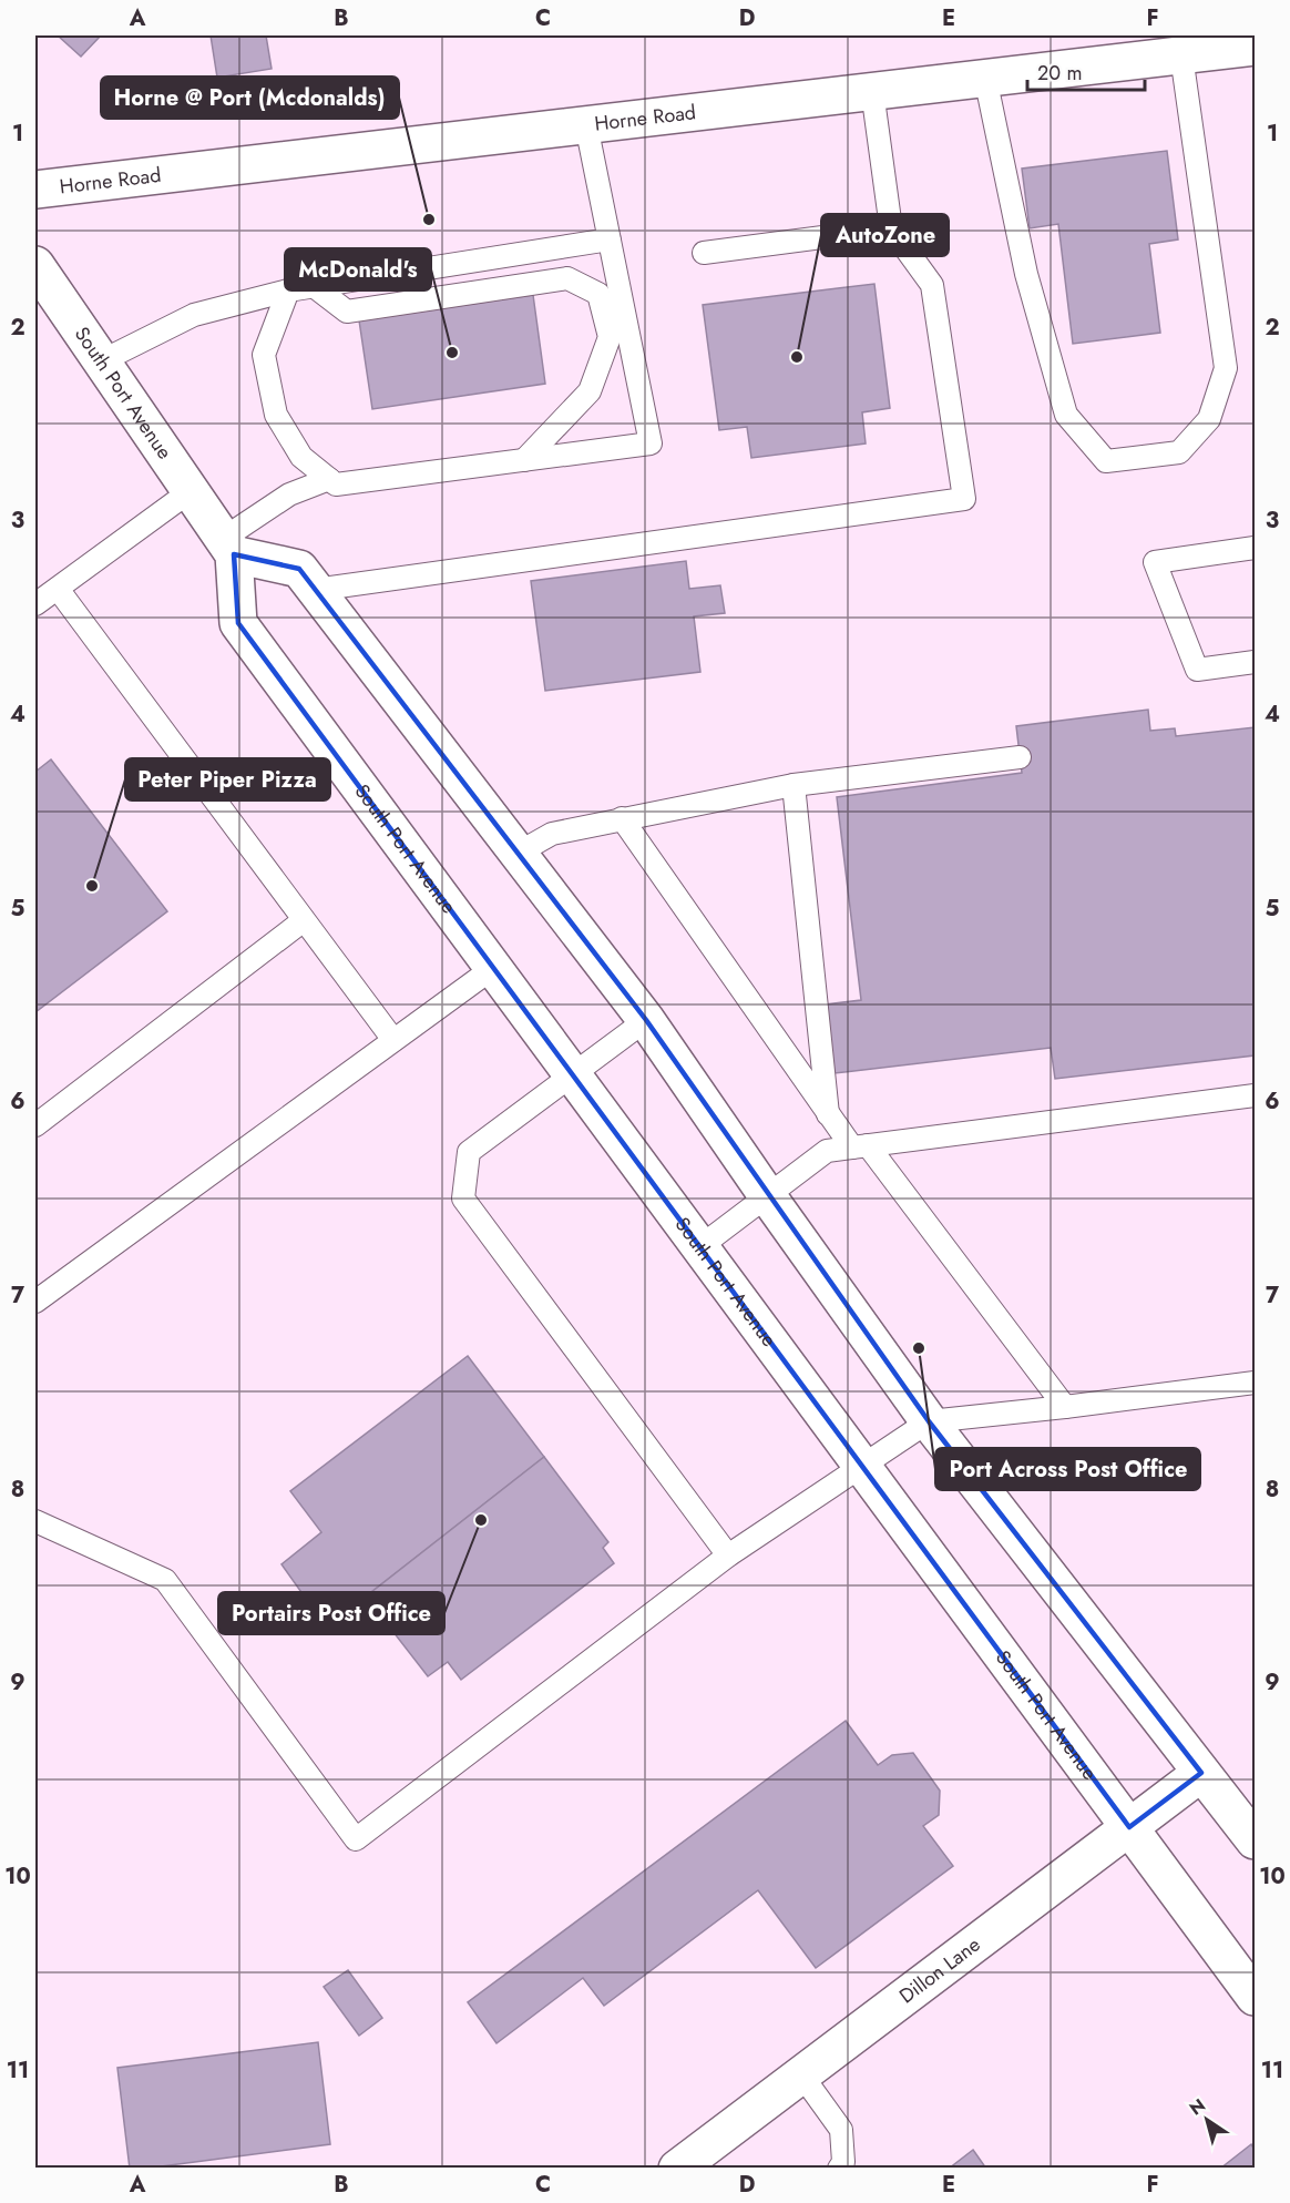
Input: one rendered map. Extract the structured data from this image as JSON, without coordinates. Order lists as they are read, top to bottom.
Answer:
{
  "streets": {
    "main road": ["Horne Road", "South Port Avenue", "Dillon Lane"]
  },
  "crossings": [
    ["South Port Avenue", "Dillon Lane"]
  ],
  "places": [
    "Horne @ Port (Mcdonalds)",
    "McDonald's",
    "AutoZone",
    "Peter Piper Pizza",
    "Port Across Post Office",
    "Portairs Post Office"
  ],
  "scale_bar": "20 m",
  "north": "top left",
  "grid": {
    "columns": [
      "A",
      "B",
      "C",
      "D",
      "E",
      "F"
    ],
    "rows": [
      "1",
      "2",
      "3",
      "4",
      "5",
      "6",
      "7",
      "8",
      "9",
      "10",
      "11"
    ]
  }
}
